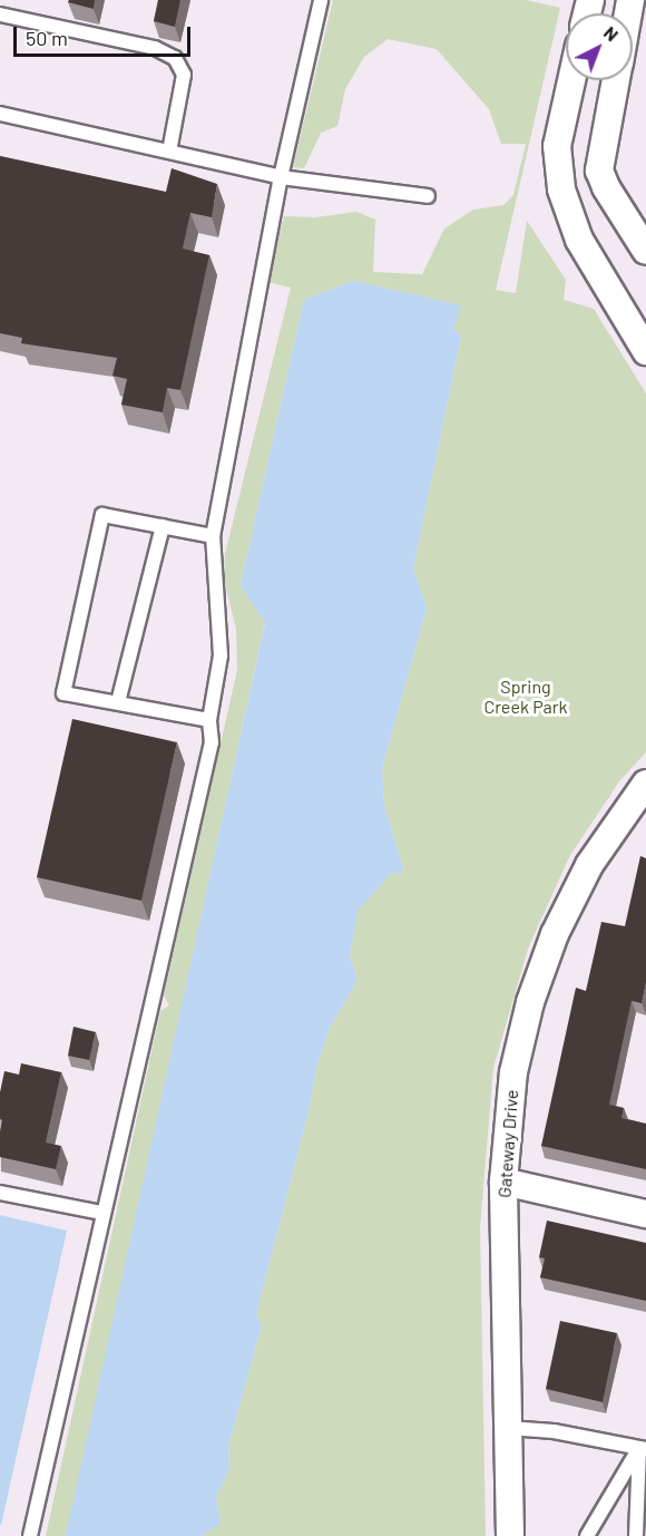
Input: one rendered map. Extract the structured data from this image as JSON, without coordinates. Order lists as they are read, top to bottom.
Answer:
{
  "streets": {
    "street": ["Gateway Drive"]
  },
  "parks": ["Spring Creek Park"],
  "scale_bar": "50 m",
  "north": "top right"
}
